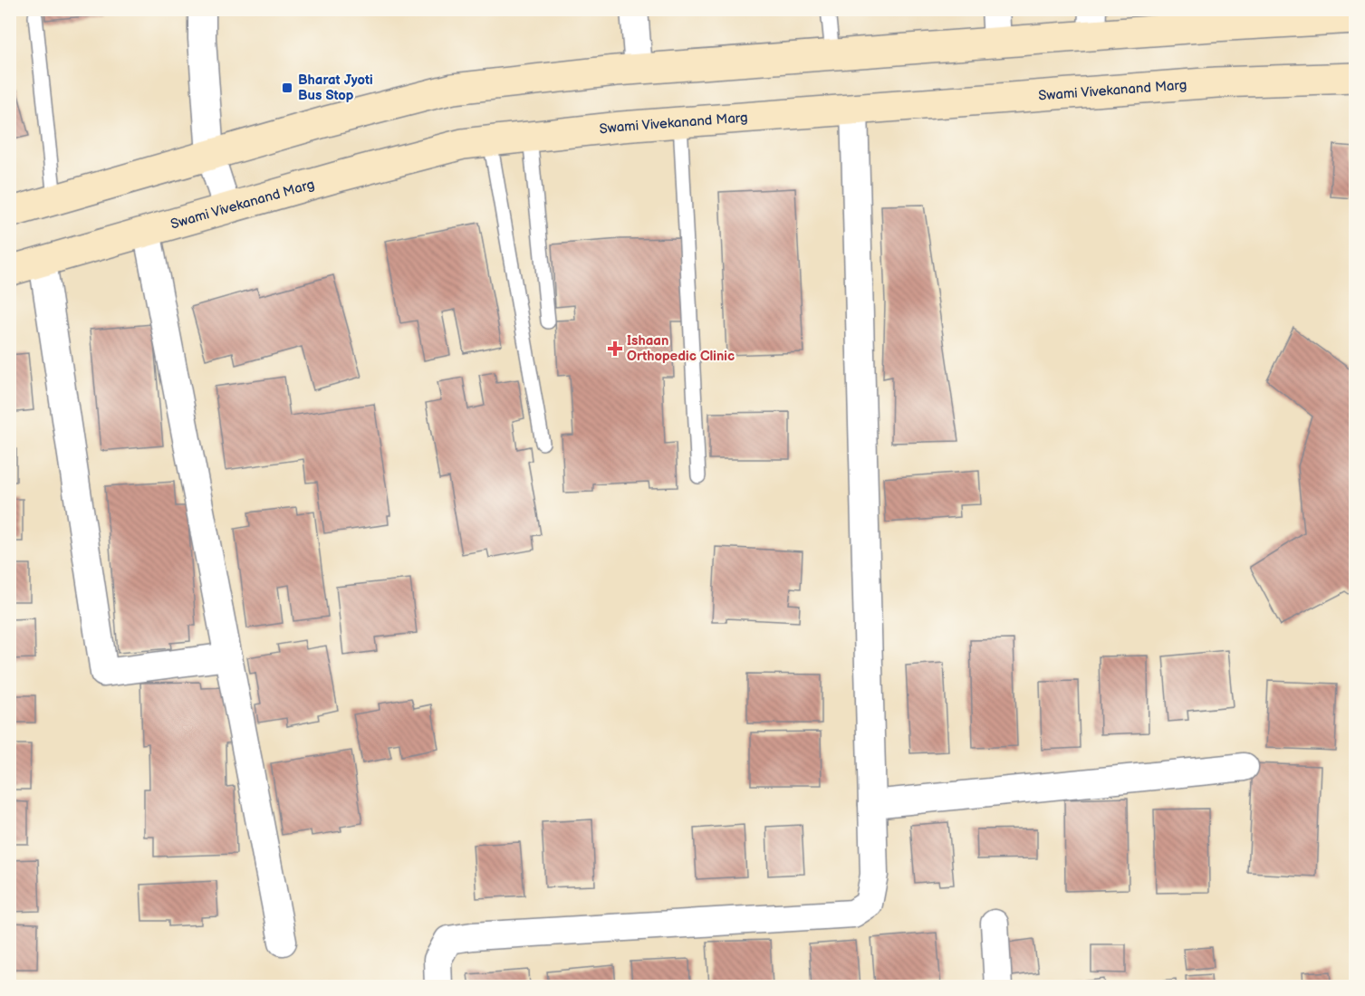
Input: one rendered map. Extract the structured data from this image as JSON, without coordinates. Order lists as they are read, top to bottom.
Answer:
{
  "streets": {
    "main road": ["Swami Vivekanand Marg"]
  },
  "places": {
    "transit": ["Bharat Jyoti Bus Stop"],
    "health": ["Ishaan Orthopedic Clinic"]
  }
}
